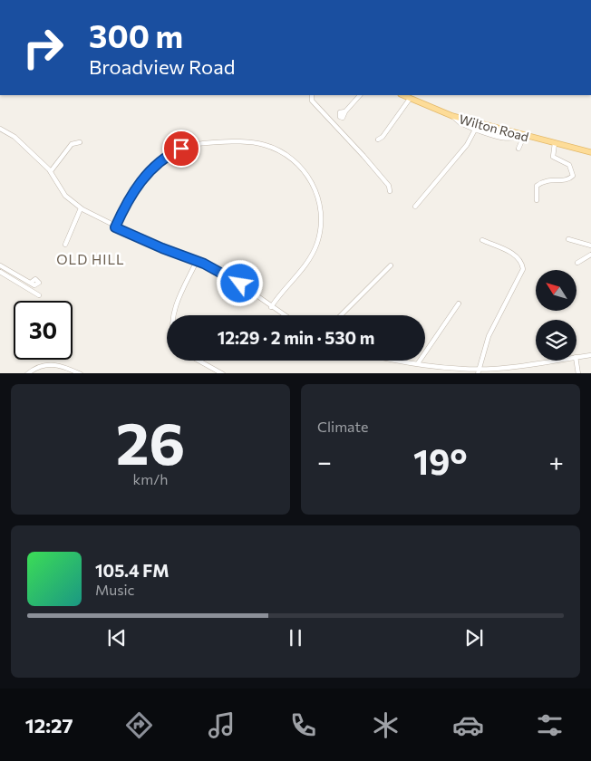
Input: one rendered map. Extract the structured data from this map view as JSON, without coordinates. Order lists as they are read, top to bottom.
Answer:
{
  "streets": {
    "main road": ["Wilton Road"]
  },
  "districts": ["OLD HILL"],
  "north": "top left",
  "page": {
    "turn": ["300 m", "Broadview Road"],
    "limit": "30",
    "trip": "12:29 · 2 min · 530 m",
    "tile": [
      ["26", "km/h"],
      "Climate"
    ],
    "heat": ["−", "19°", "+"],
    "song": ["105.4 FM", "Music"],
    "tabs": "12:27"
  }
}
